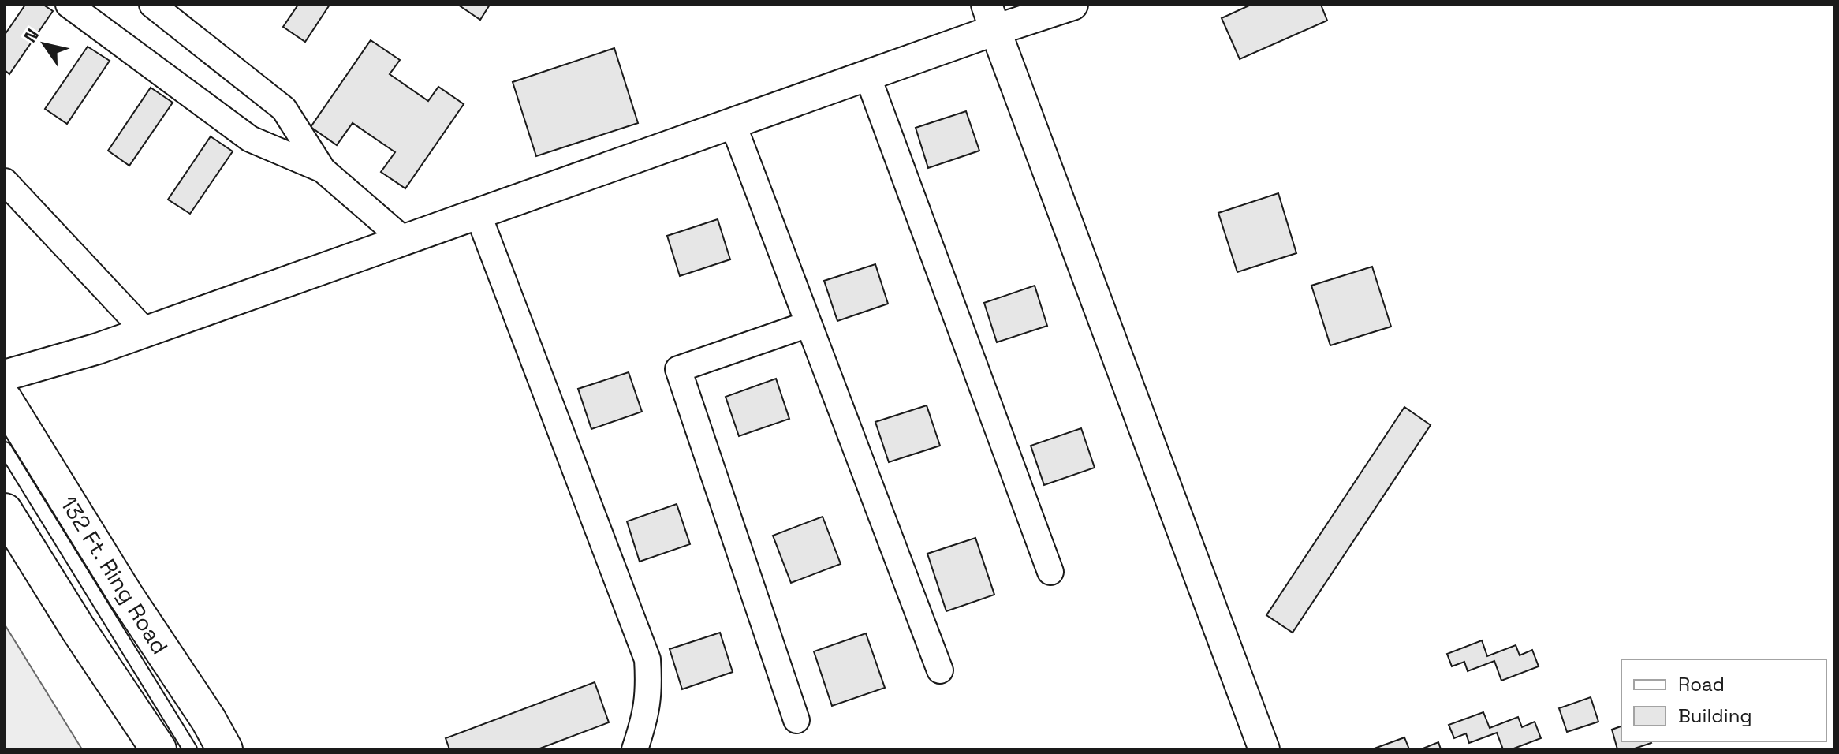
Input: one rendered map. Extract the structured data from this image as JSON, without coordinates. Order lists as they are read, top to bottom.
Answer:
{
  "streets": {
    "main road": ["132 Ft. Ring Road"]
  },
  "legend": ["Road", "Building"],
  "north": "top left"
}
